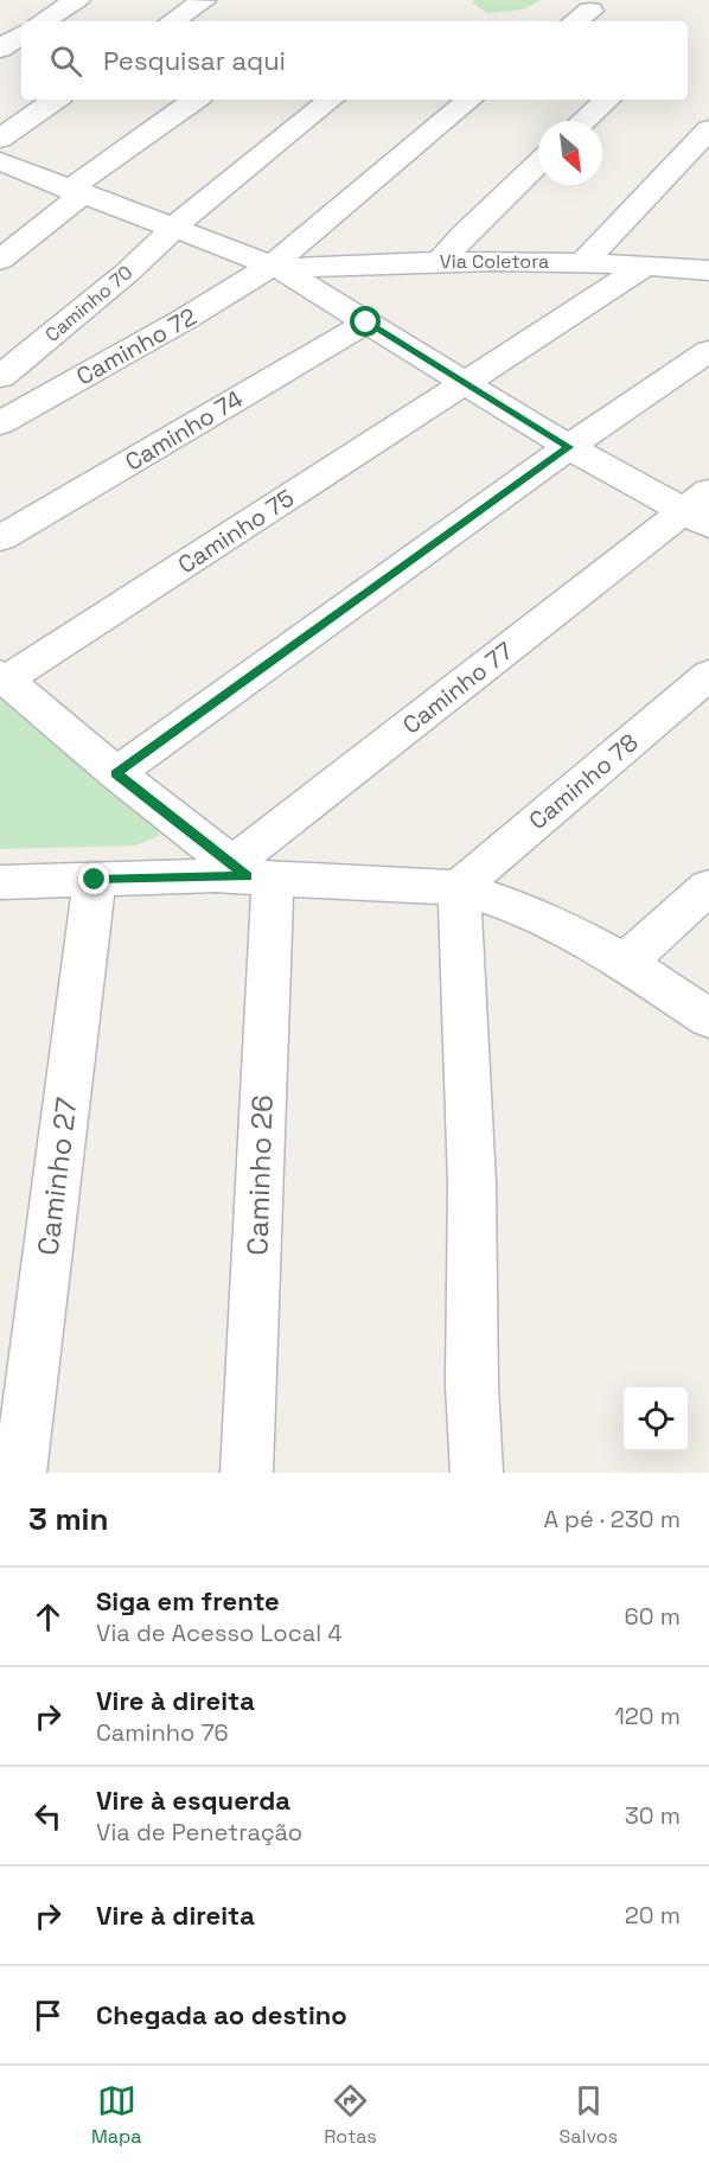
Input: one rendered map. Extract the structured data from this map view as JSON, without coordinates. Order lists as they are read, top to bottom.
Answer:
{
  "streets": {
    "street": [
      "Via Coletora",
      "Caminho 70",
      "Caminho 72",
      "Caminho 74",
      "Caminho 75",
      "Caminho 77",
      "Caminho 78",
      "Caminho 26",
      "Caminho 27"
    ]
  },
  "crossings": [
    ["Via Coletora", "Caminho 70"],
    ["Via Coletora", "Caminho 72"],
    ["Via Coletora", "Caminho 75"],
    ["Caminho 77", "Caminho 26"]
  ],
  "north": "bottom right",
  "page": {
    "search": "Pesquisar aqui",
    "heading": ["3 min", "A pé · 230 m"],
    "list": [
      ["Siga em frente", "Via de Acesso Local 4", "60 m"],
      ["Vire à direita", "Caminho 76", "120 m"],
      ["Vire à esquerda", "Via de Penetração", "30 m"],
      ["Vire à direita", "20 m"],
      "Chegada ao destino"
    ],
    "nav": ["Mapa", "Rotas", "Salvos"]
  }
}
